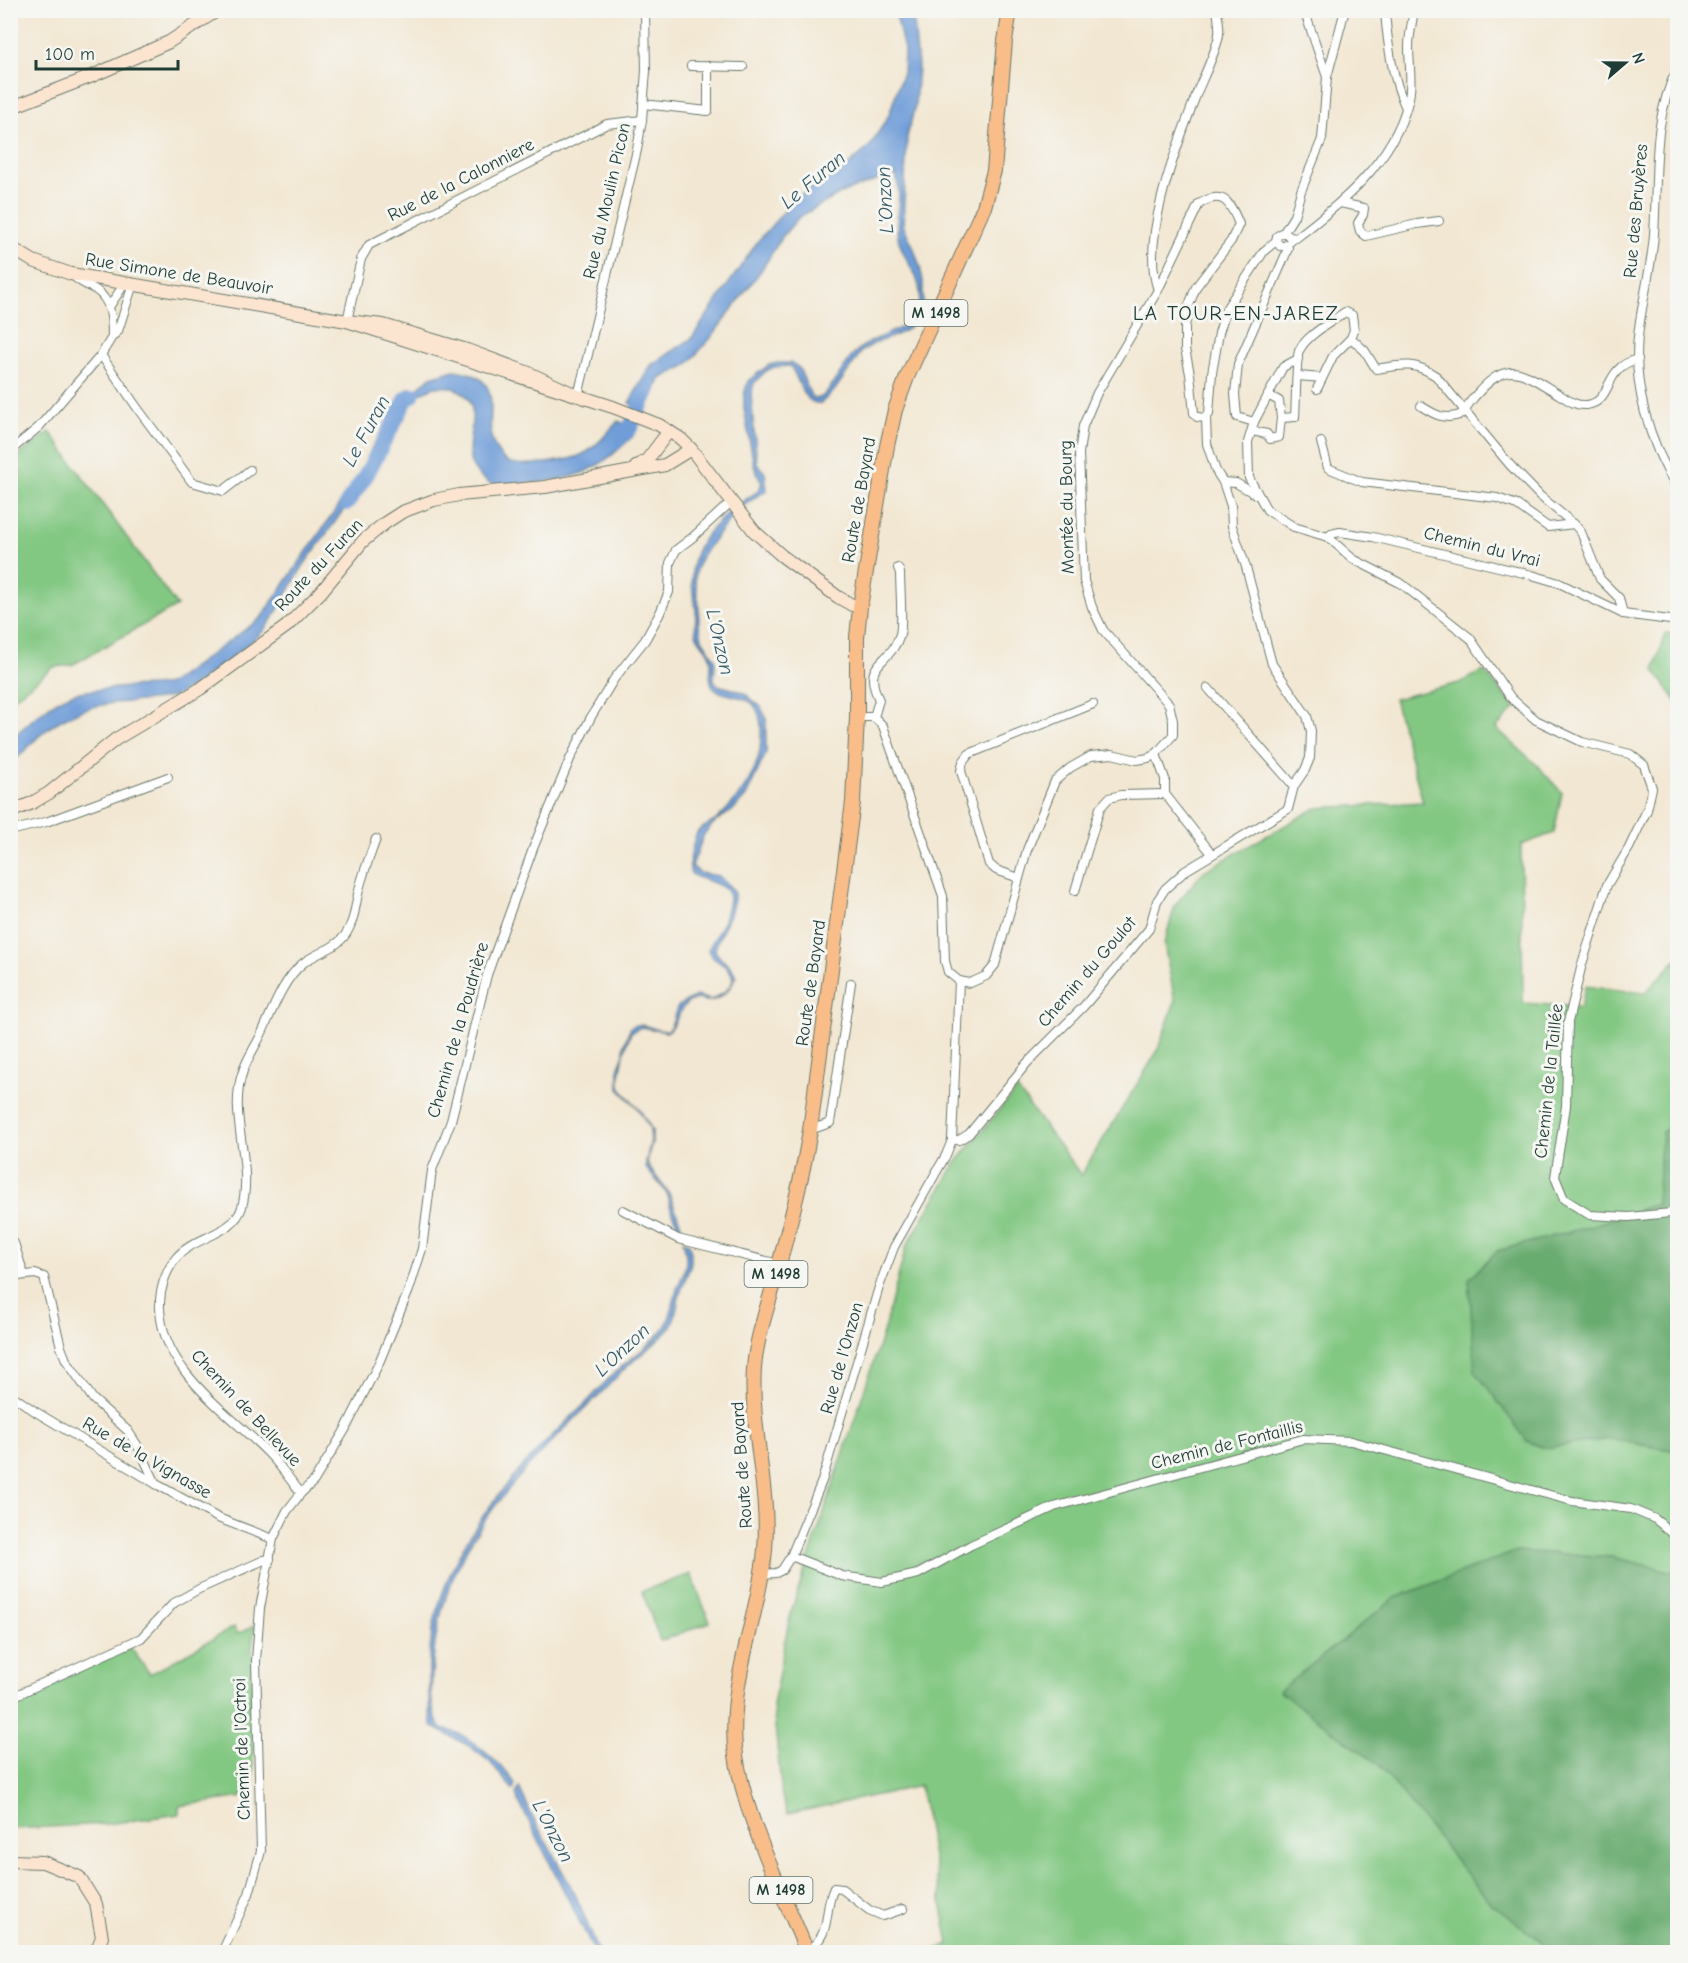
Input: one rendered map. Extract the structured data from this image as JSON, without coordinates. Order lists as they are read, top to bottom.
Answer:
{
  "streets": {
    "main road": [
      "Rue Simone de Beauvoir",
      "M 1498",
      "Route de Bayard",
      "Route du Furan"
    ],
    "street": [
      "Rue de la Calonniere",
      "Rue du Moulin Picon",
      "Rue des Bruyères",
      "Montée du Bourg",
      "Chemin du Vrai",
      "Chemin du Goulot",
      "Chemin de la Poudrière",
      "Chemin de la Taillée",
      "Rue de l'Onzon",
      "Chemin de Bellevue",
      "Chemin de Fontaillis",
      "Rue de la Vignasse",
      "Chemin de l'Octroi"
    ]
  },
  "crossings": [
    ["Rue de la Calonniere", "Rue du Moulin Picon"],
    ["Rue de la Calonniere", "Rue Simone de Beauvoir"],
    ["Rue du Moulin Picon", "Rue Simone de Beauvoir"],
    ["Rue Simone de Beauvoir", "Route de Bayard"],
    ["Rue Simone de Beauvoir", "Route du Furan"],
    ["Rue Simone de Beauvoir", "Chemin de la Poudrière"],
    ["Route de Bayard", "Rue de l'Onzon"],
    ["Montée du Bourg", "Chemin du Goulot"],
    ["Chemin du Vrai", "Chemin de la Taillée"],
    ["Chemin du Goulot", "Rue de l'Onzon"],
    ["Chemin de la Poudrière", "Chemin de Bellevue"],
    ["Rue de l'Onzon", "Chemin de Fontaillis"],
    ["Chemin de Bellevue", "Rue de la Vignasse"],
    ["Chemin de Bellevue", "Chemin de l'Octroi"],
    ["Rue de la Vignasse", "Chemin de l'Octroi"]
  ],
  "districts": ["LA TOUR-EN-JAREZ"],
  "water": ["Le Furan", "L'Onzon"],
  "scale_bar": "100 m",
  "north": "right"
}
